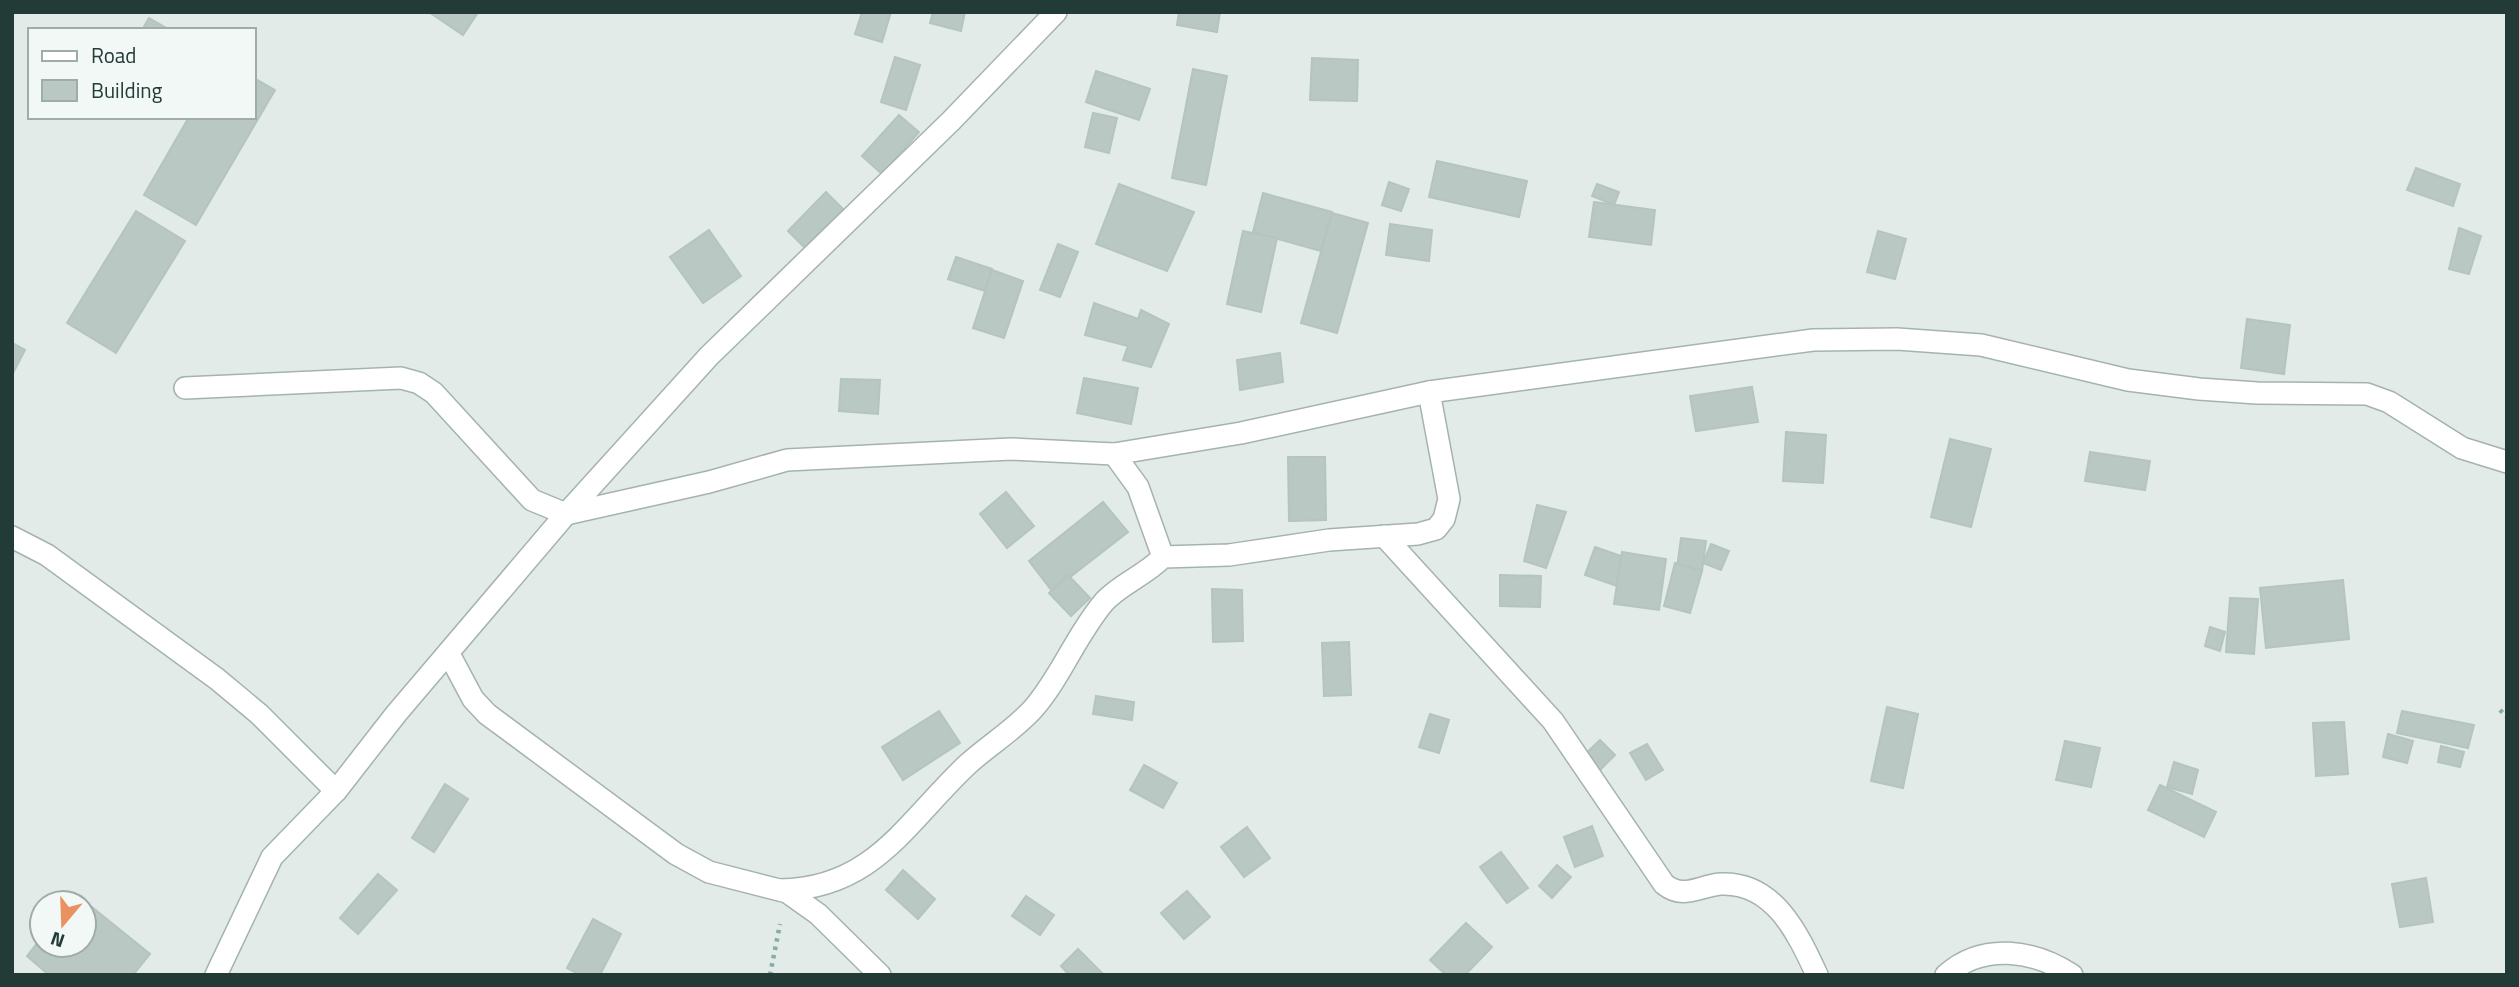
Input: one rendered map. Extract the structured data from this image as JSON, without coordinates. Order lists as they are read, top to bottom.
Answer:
{
  "legend": ["Road", "Building"],
  "north": "bottom"
}
